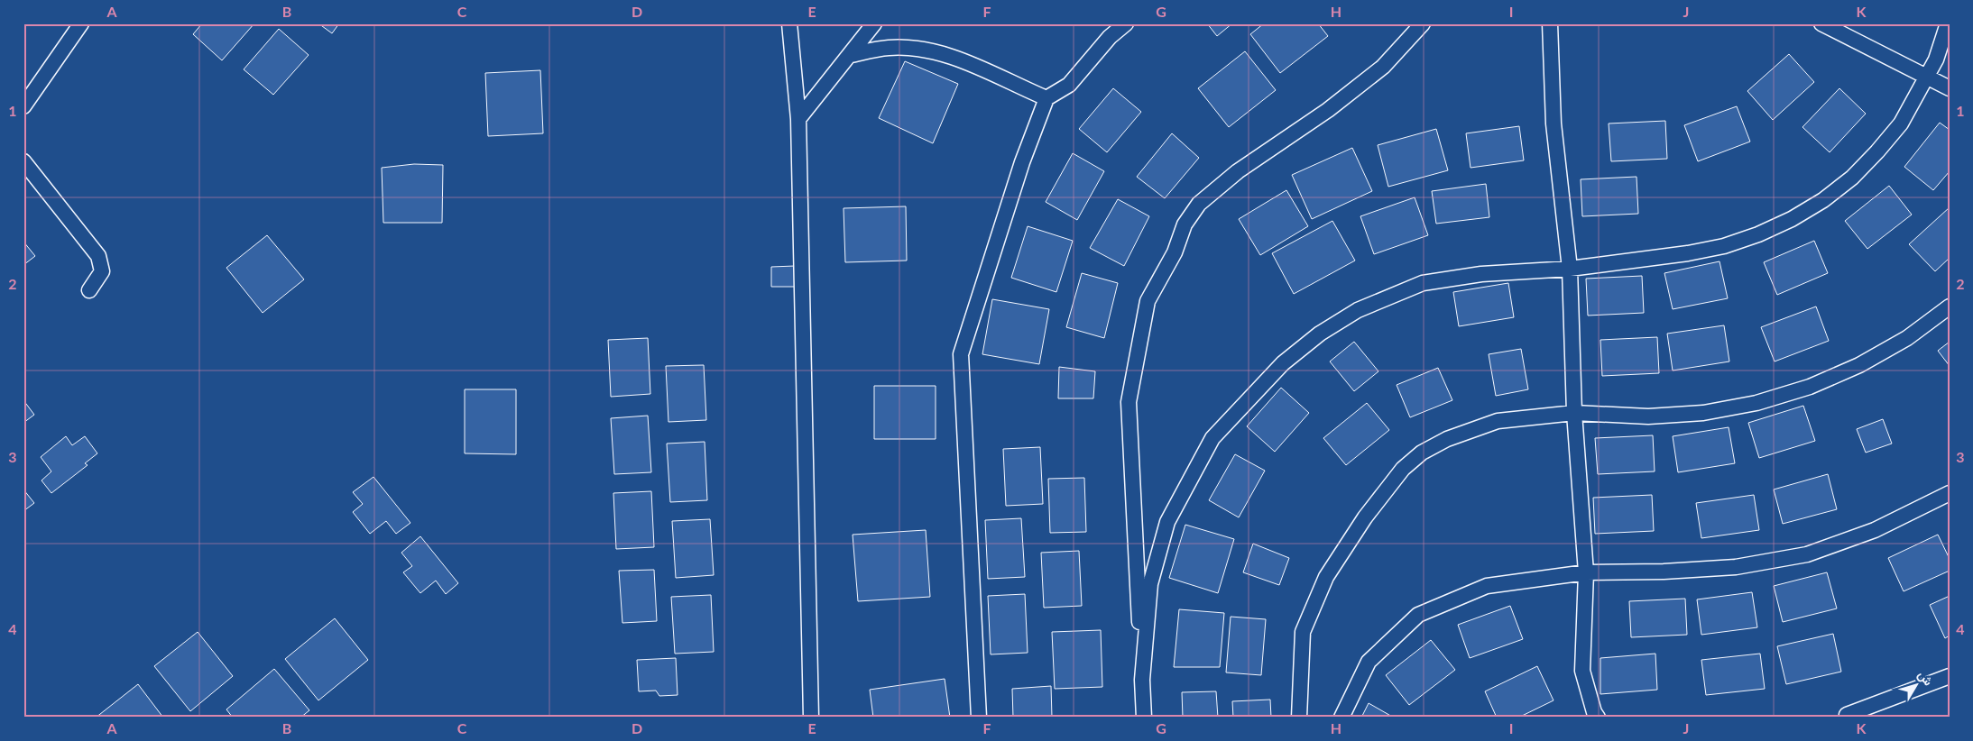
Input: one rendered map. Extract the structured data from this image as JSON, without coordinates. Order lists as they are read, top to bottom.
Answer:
{
  "north": "top right",
  "grid": {
    "columns": [
      "A",
      "B",
      "C",
      "D",
      "E",
      "F",
      "G",
      "H",
      "I",
      "J",
      "K"
    ],
    "rows": [
      "1",
      "2",
      "3",
      "4"
    ]
  }
}
